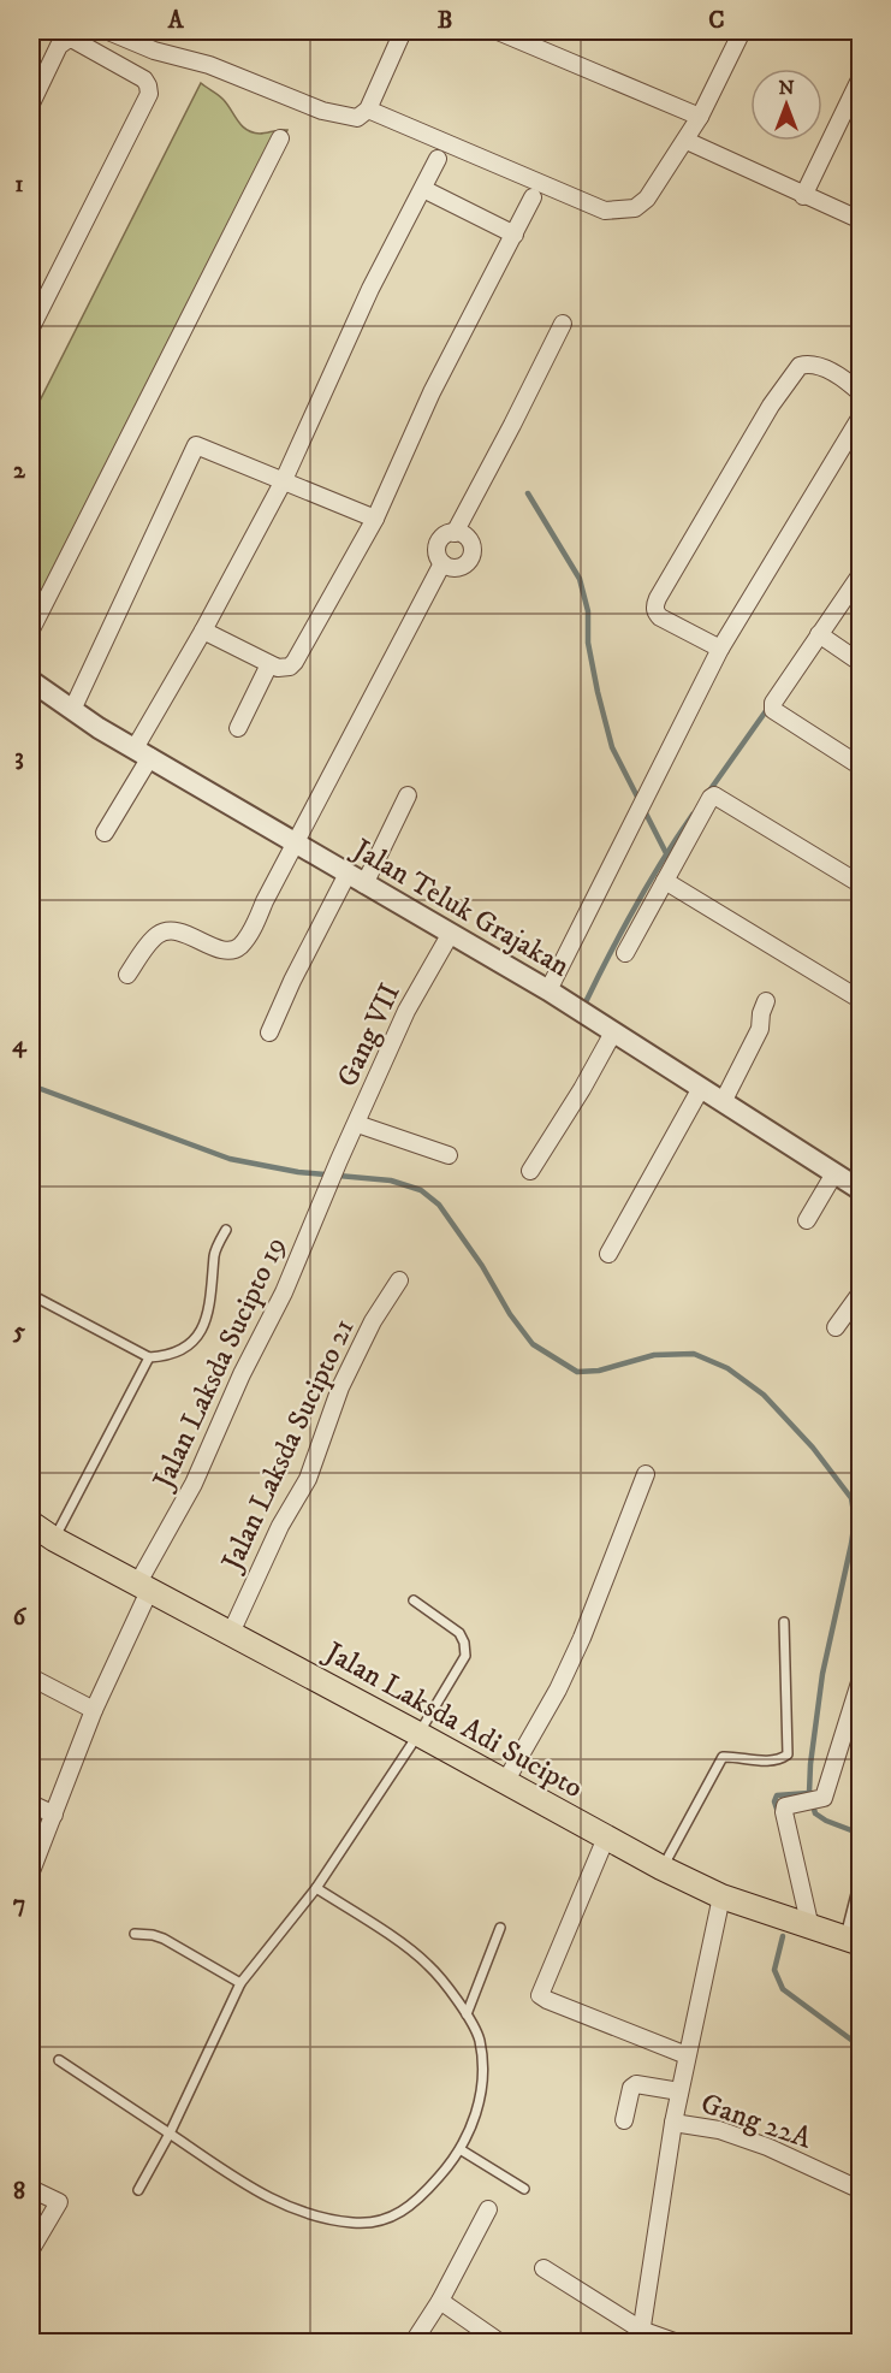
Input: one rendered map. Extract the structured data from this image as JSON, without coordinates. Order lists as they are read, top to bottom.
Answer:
{
  "streets": {
    "main road": ["Jalan Laksda Adi Sucipto"],
    "street": [
      "Jalan Teluk Grajakan",
      "Gang VII",
      "Jalan Laksda Sucipto 19",
      "Jalan Laksda Sucipto 21",
      "Gang 22A"
    ]
  },
  "crossings": [
    ["Jalan Teluk Grajakan", "Gang VII"],
    ["Gang VII", "Jalan Laksda Sucipto 19"],
    ["Jalan Laksda Sucipto 19", "Jalan Laksda Adi Sucipto"],
    ["Jalan Laksda Sucipto 21", "Jalan Laksda Adi Sucipto"]
  ],
  "north": "top",
  "grid": {
    "columns": ["A", "B", "C"],
    "rows": [
      "1",
      "2",
      "3",
      "4",
      "5",
      "6",
      "7",
      "8"
    ]
  }
}
